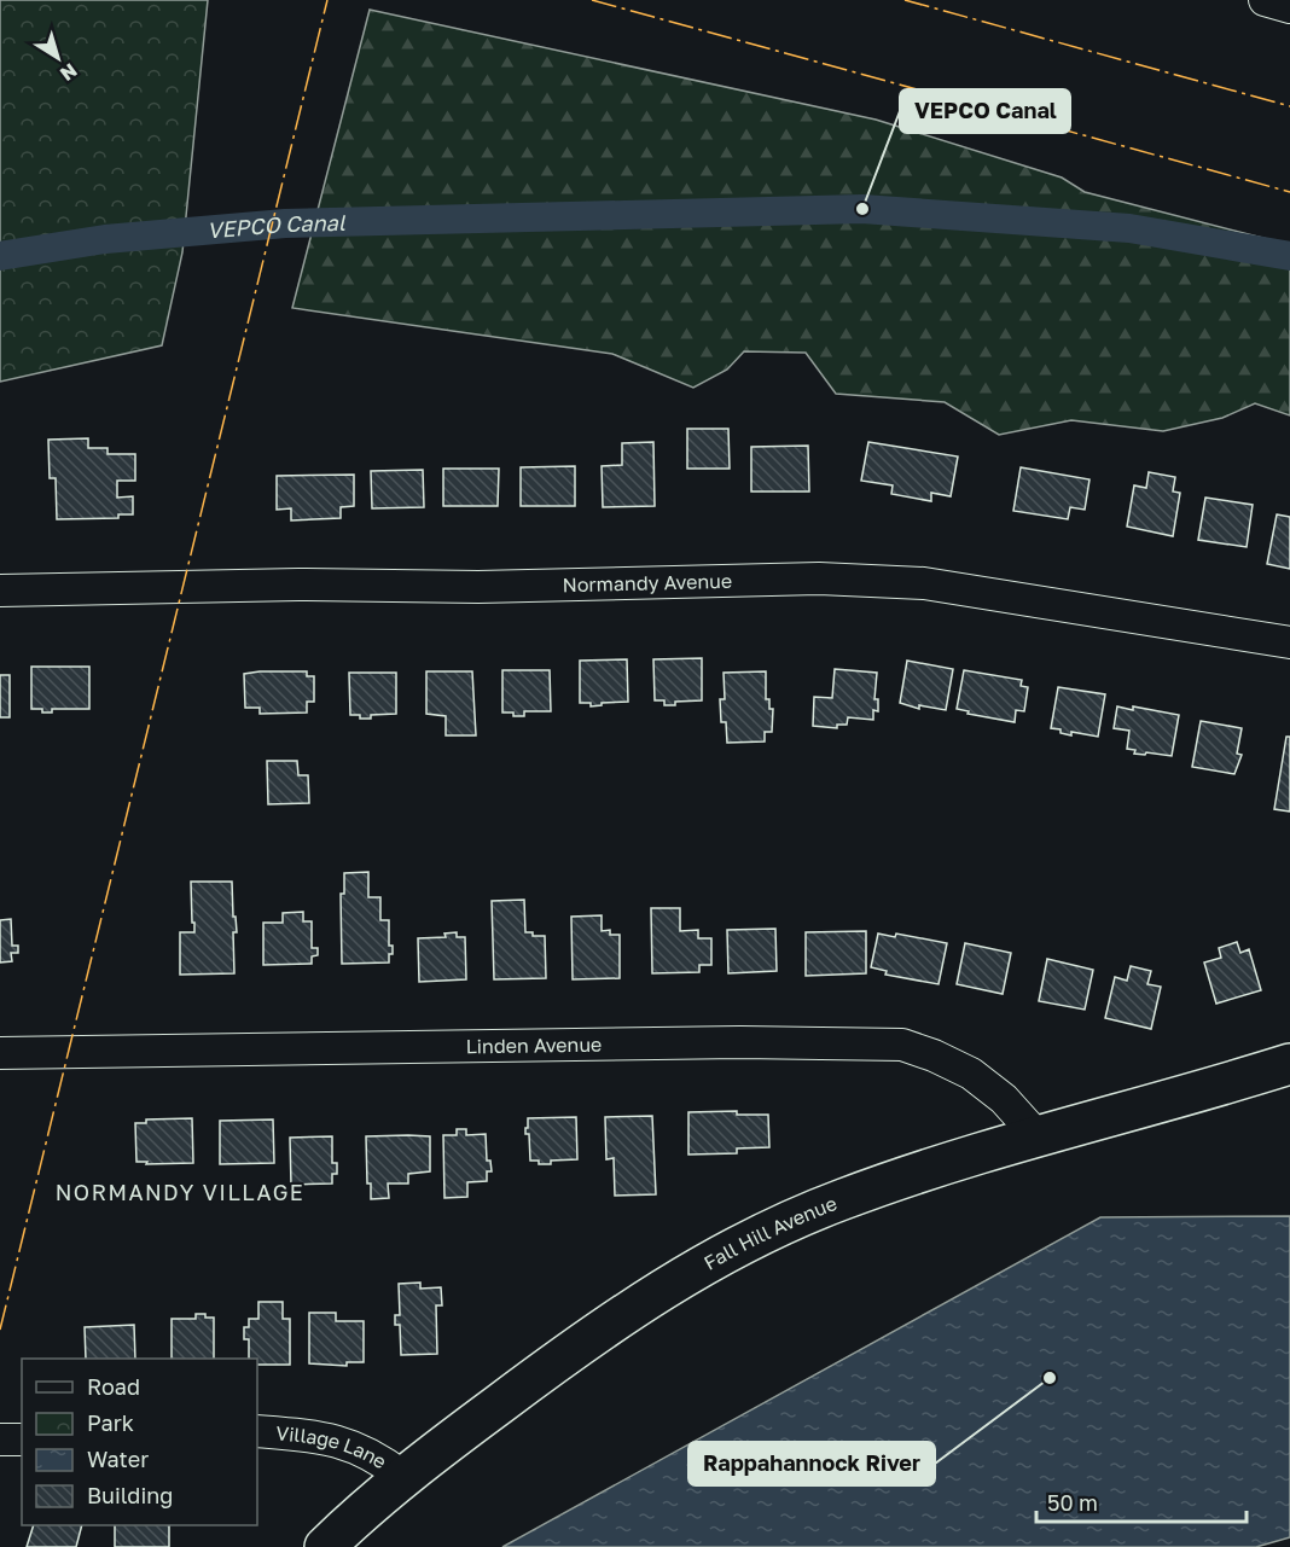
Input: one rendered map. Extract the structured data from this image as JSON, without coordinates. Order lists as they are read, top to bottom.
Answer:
{
  "streets": {
    "main road": ["Fall Hill Avenue"],
    "street": ["Normandy Avenue", "Linden Avenue", "Village Lane"]
  },
  "crossings": [
    ["Linden Avenue", "Fall Hill Avenue"],
    ["Fall Hill Avenue", "Village Lane"]
  ],
  "districts": ["NORMANDY VILLAGE"],
  "water": ["VEPCO Canal"],
  "places": ["VEPCO Canal", "Rappahannock River"],
  "legend": [
    "Road",
    "Park",
    "Water",
    "Building"
  ],
  "scale_bar": "50 m",
  "north": "bottom right"
}
